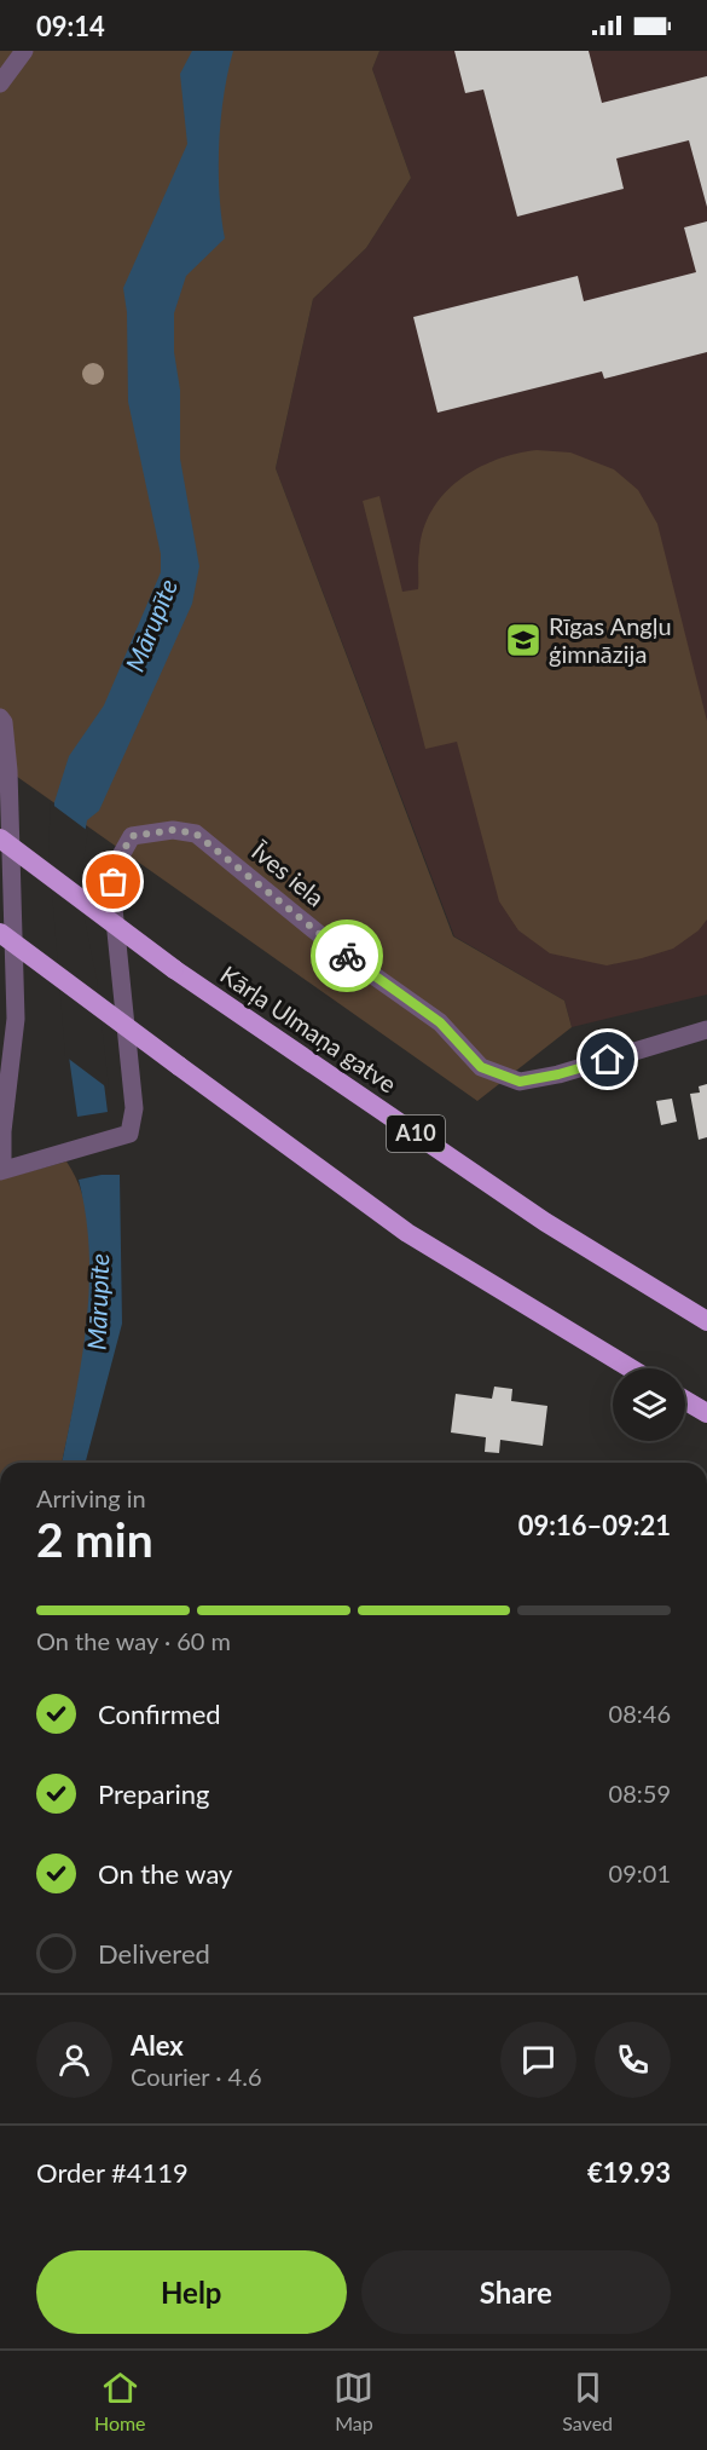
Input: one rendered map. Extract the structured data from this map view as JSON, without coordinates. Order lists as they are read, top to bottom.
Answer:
{
  "streets": {
    "highway": ["Kārļa Ulmaņa gatve", "A10"],
    "street": ["Īves iela"]
  },
  "water": ["Mārupīte"],
  "places": {
    "school or university": ["Rīgas Angļu ģimnāzija"]
  },
  "page": {
    "status": "09:14",
    "heading": ["2 min", "Arriving in", "09:16–09:21"],
    "panel": [
      "Alex",
      "Courier · 4.6",
      "Order #4119",
      "€19.93"
    ],
    "bar": "On the way · 60 m",
    "list": [
      ["Confirmed", "08:46"],
      ["Preparing", "08:59"],
      ["On the way", "09:01"],
      "Delivered"
    ],
    "buttons": ["Help", "Share"],
    "tabs": ["Home", "Map", "Saved"]
  }
}
